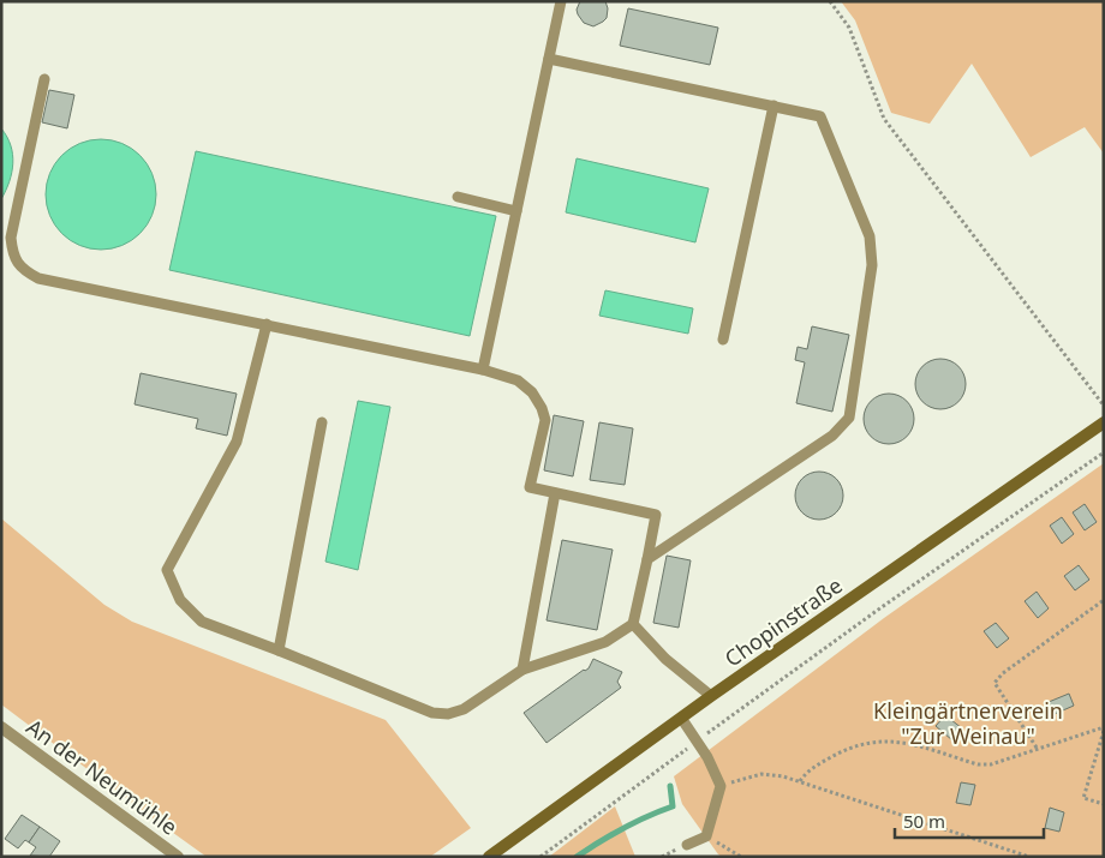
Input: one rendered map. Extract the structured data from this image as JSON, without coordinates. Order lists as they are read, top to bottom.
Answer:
{
  "streets": {
    "main road": ["Chopinstraße"],
    "street": ["An der Neumühle"]
  },
  "parks": ["Kleingärtnerverein \"Zur Weinau\""],
  "scale_bar": "50 m"
}
